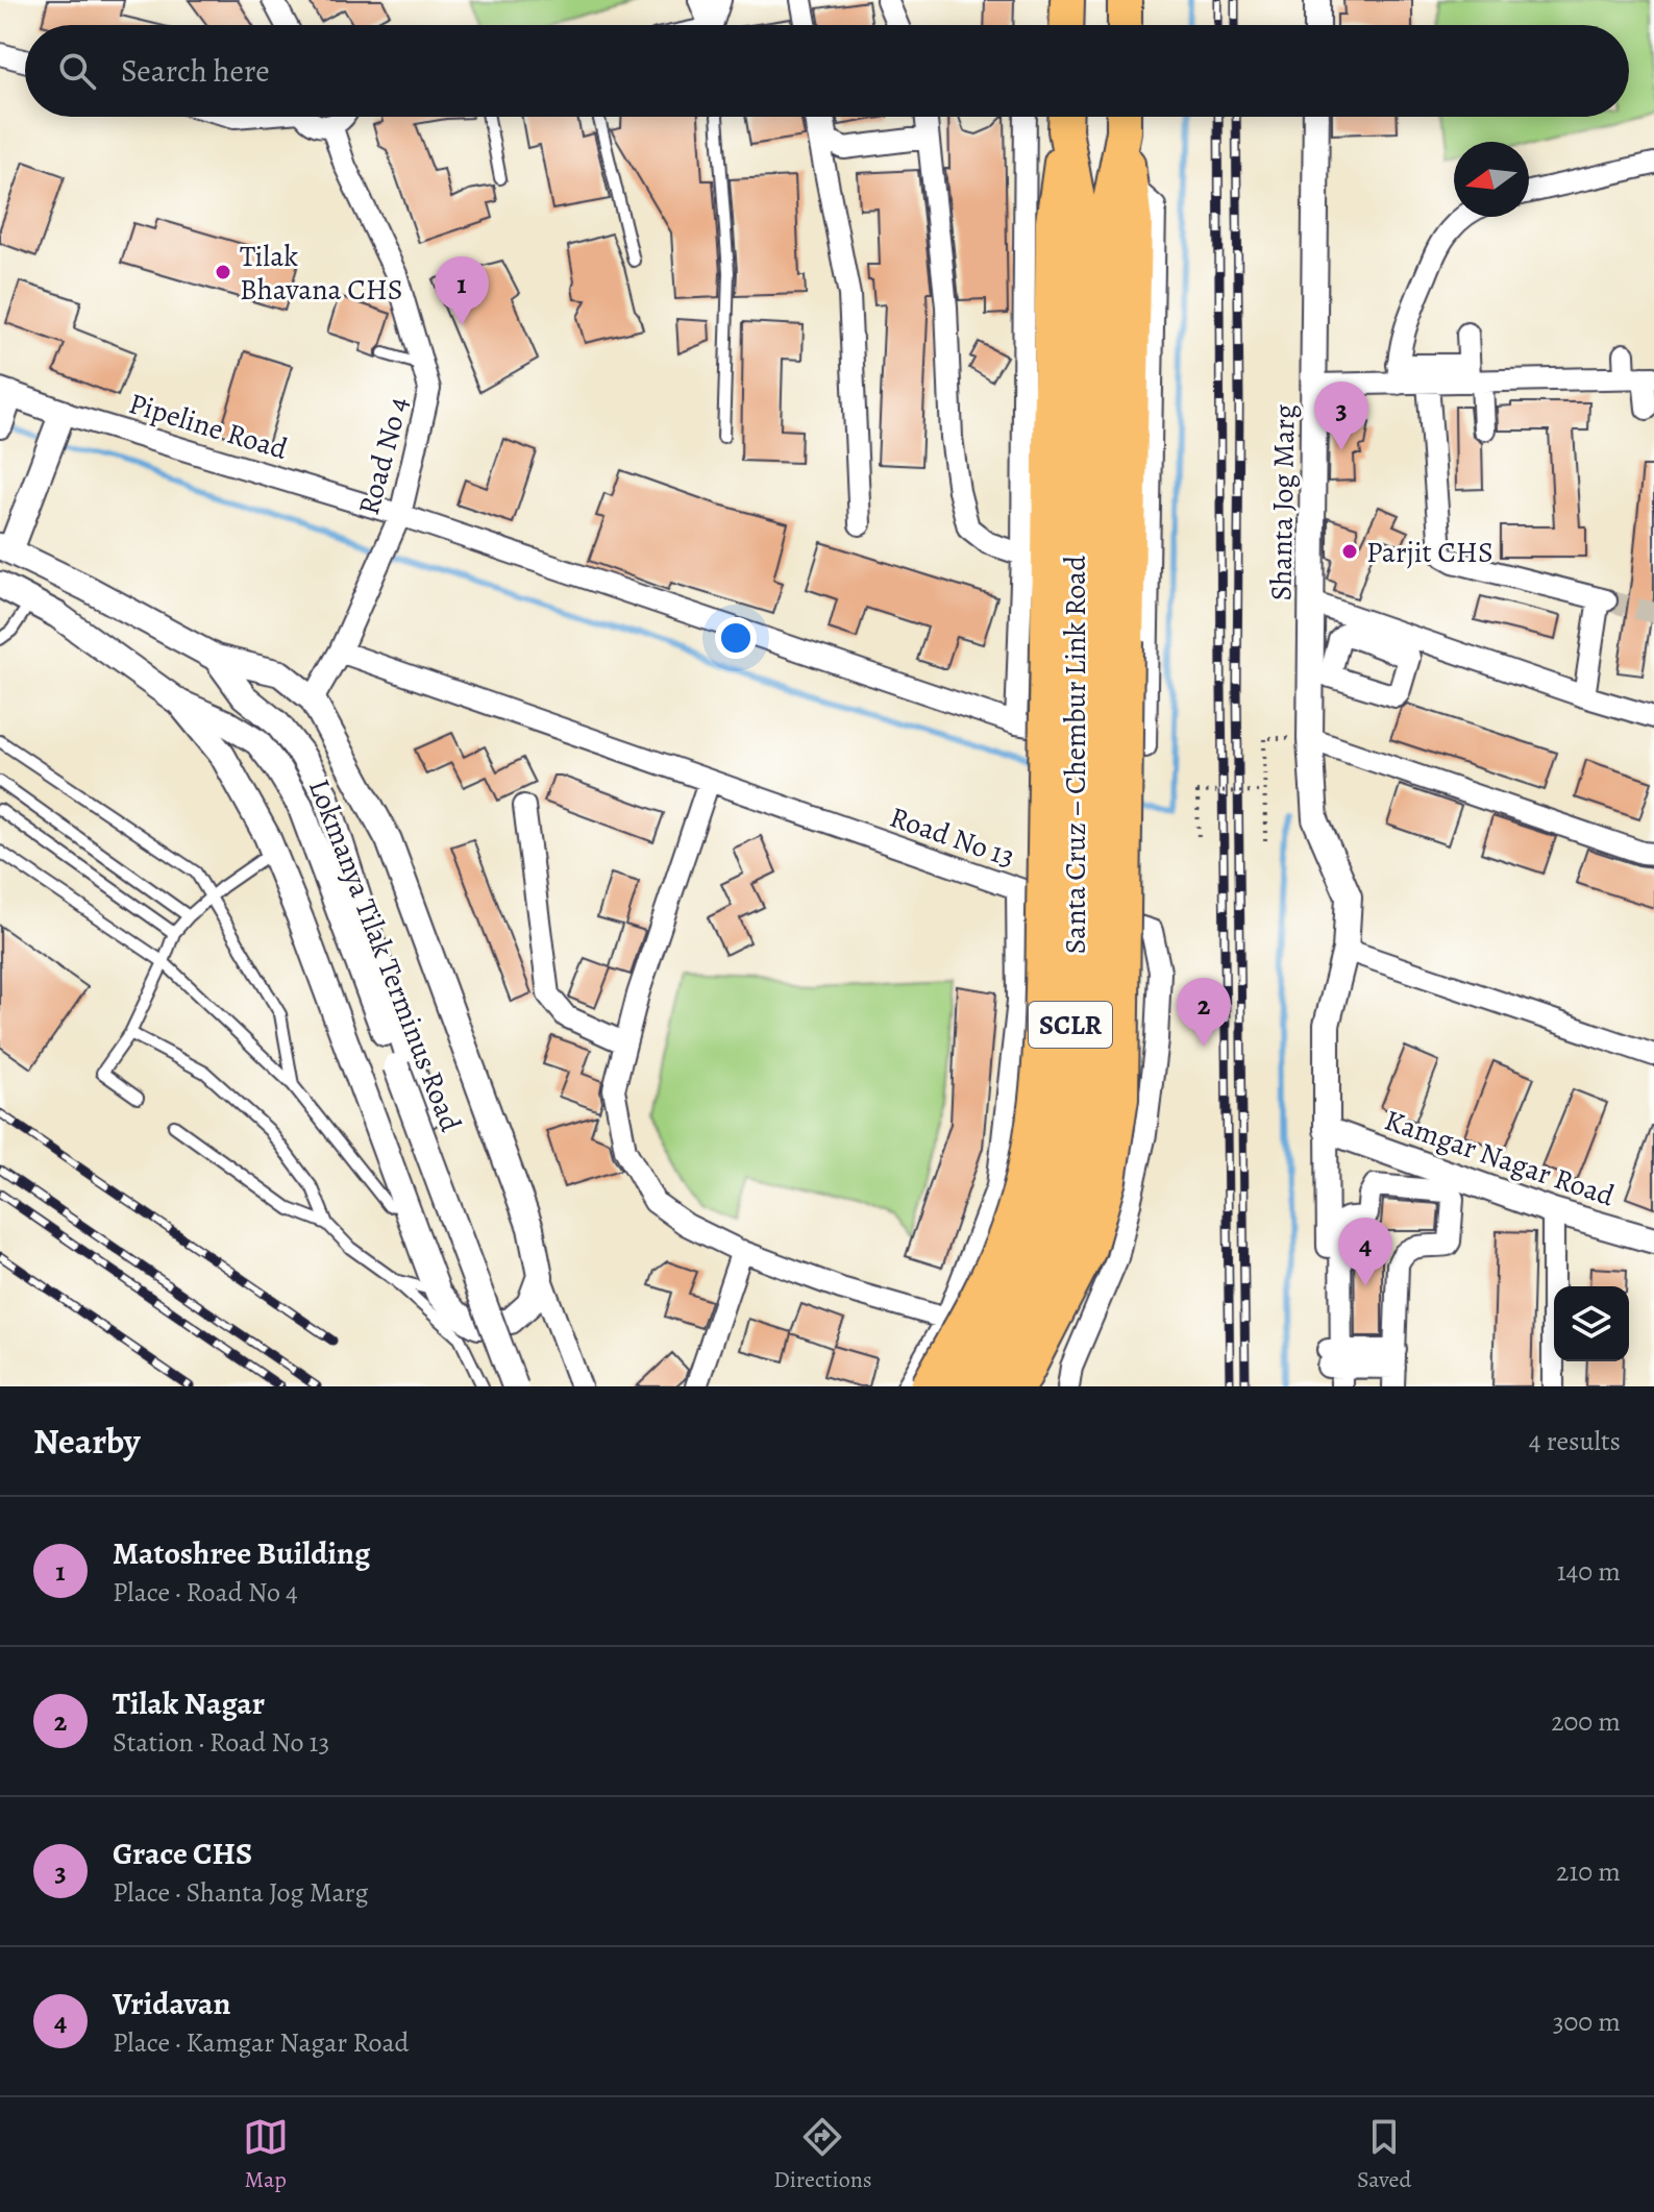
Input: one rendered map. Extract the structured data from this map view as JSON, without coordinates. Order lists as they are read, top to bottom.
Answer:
{
  "streets": {
    "highway": ["Santa Cruz – Chembur Link Road", "SCLR"],
    "street": [
      "Pipeline Road",
      "Road No 4",
      "Shanta Jog Marg",
      "Road No 13",
      "Lokmanya Tilak Terminus Road",
      "Kamgar Nagar Road"
    ]
  },
  "crossings": [
    ["Pipeline Road", "Road No 4"],
    ["Road No 4", "Road No 13"]
  ],
  "places": ["Tilak Bhavana CHS", "Parjit CHS"],
  "north": "left",
  "page": {
    "search": "Search here",
    "pins": [
      "1",
      "3",
      "2",
      "4"
    ],
    "heading": ["Nearby", "4 results"],
    "list": [
      {
        "mark": "1",
        "name": "Matoshree Building",
        "note": "Place · Road No 4",
        "value": "140 m"
      },
      {
        "mark": "2",
        "name": "Tilak Nagar",
        "note": "Station · Road No 13",
        "value": "200 m"
      },
      {
        "mark": "3",
        "name": "Grace CHS",
        "note": "Place · Shanta Jog Marg",
        "value": "210 m"
      },
      {
        "mark": "4",
        "name": "Vridavan",
        "note": "Place · Kamgar Nagar Road",
        "value": "300 m"
      }
    ],
    "nav": ["Map", "Directions", "Saved"]
  }
}
